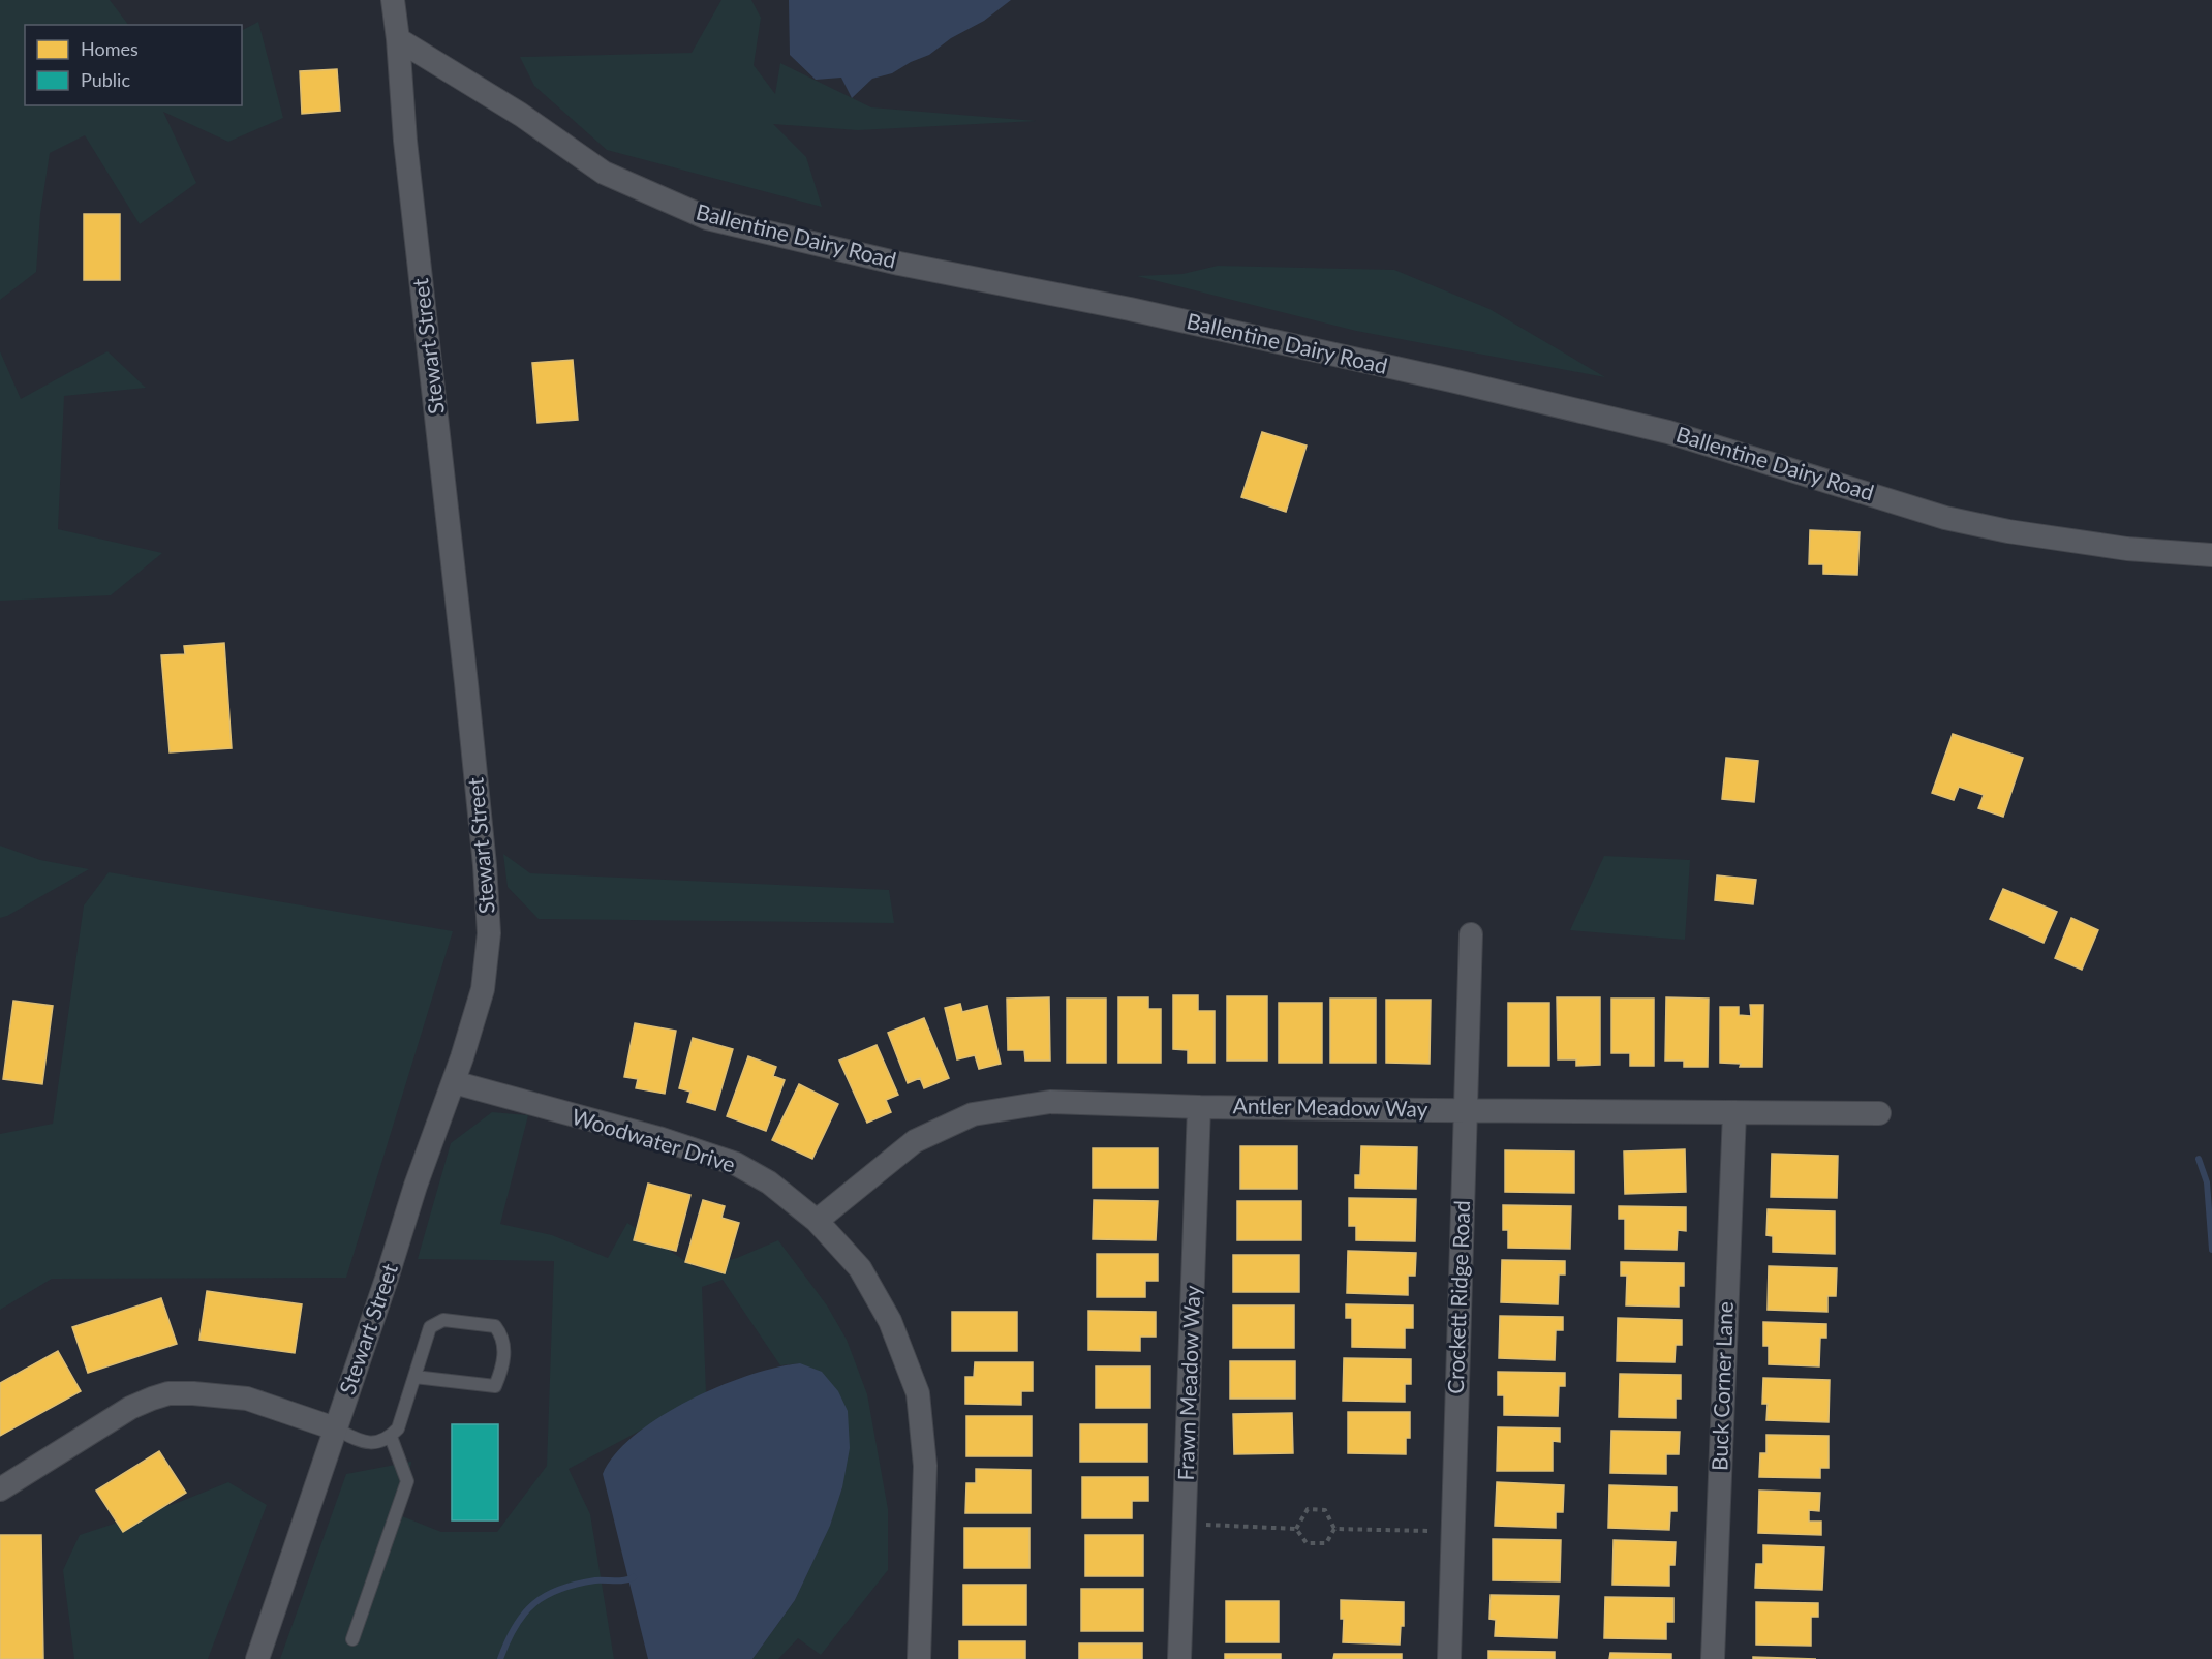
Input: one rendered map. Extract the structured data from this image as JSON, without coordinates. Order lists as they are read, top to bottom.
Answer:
{
  "streets": {
    "street": [
      "Ballentine Dairy Road",
      "Stewart Street",
      "Antler Meadow Way",
      "Woodwater Drive",
      "Crockett Ridge Road",
      "Frawn Meadow Way",
      "Buck Corner Lane"
    ]
  },
  "crossings": [
    ["Ballentine Dairy Road", "Stewart Street"],
    ["Stewart Street", "Woodwater Drive"],
    ["Antler Meadow Way", "Woodwater Drive"],
    ["Antler Meadow Way", "Crockett Ridge Road"],
    ["Antler Meadow Way", "Frawn Meadow Way"],
    ["Antler Meadow Way", "Buck Corner Lane"]
  ],
  "legend": ["Homes", "Public"]
}
